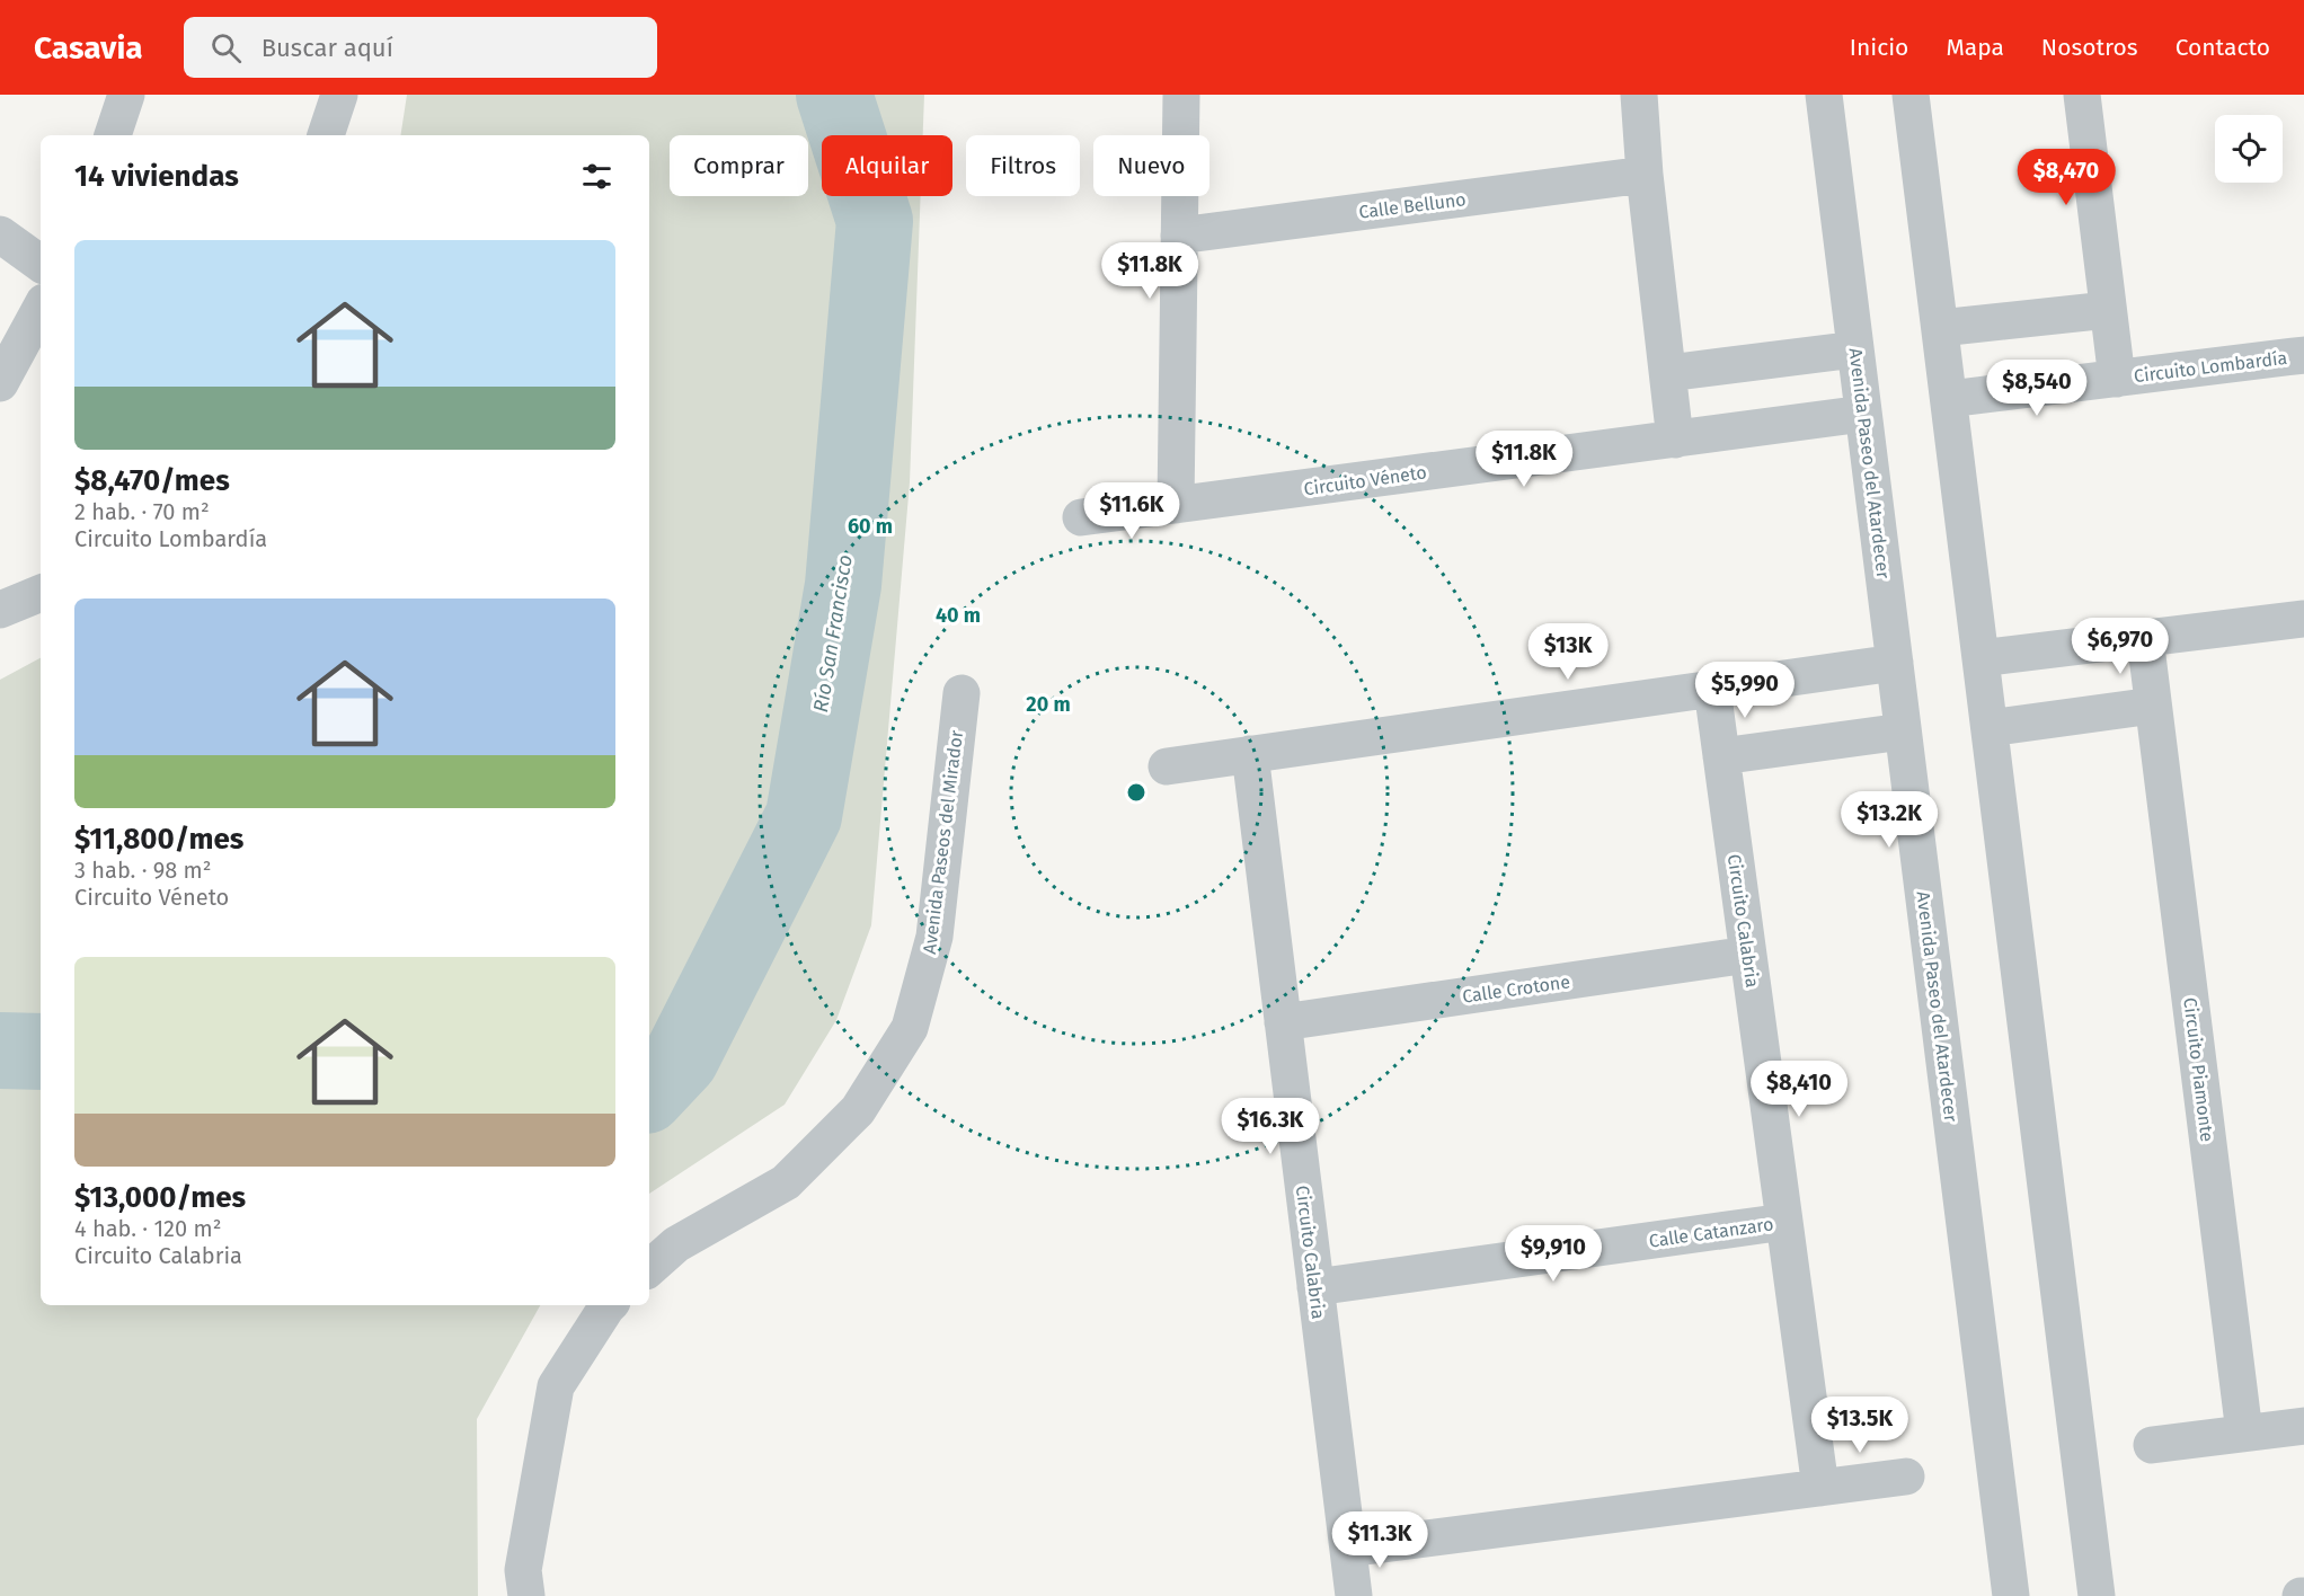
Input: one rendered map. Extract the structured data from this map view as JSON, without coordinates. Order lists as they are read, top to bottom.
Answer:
{
  "streets": {
    "street": [
      "Calle Belluno",
      "Circuito Lombardía",
      "Avenida Paseo del Atardecer",
      "Circuito Véneto",
      "Avenida Paseos del Mirador",
      "Circuito Calabria",
      "Calle Crotone",
      "Circuito Piamonte",
      "Calle Catanzaro"
    ]
  },
  "crossings": [
    ["Avenida Paseo del Atardecer", "Circuito Véneto"],
    ["Circuito Calabria", "Calle Crotone"],
    ["Circuito Calabria", "Calle Catanzaro"]
  ],
  "water": ["Río San Francisco"],
  "page": {
    "header": "Casavia",
    "search": "Buscar aquí",
    "nav": [
      "Inicio",
      "Mapa",
      "Nosotros",
      "Contacto"
    ],
    "chip": [
      "Comprar",
      "Alquilar",
      "Filtros",
      "Nuevo"
    ],
    "heading": "14 viviendas",
    "price": [
      "$8,470",
      "$11.8K",
      "$8,540",
      "$11.8K",
      "$11.6K",
      "$6,970",
      "$13K",
      "$5,990",
      "$13.2K",
      "$8,410",
      "$16.3K",
      "$9,910",
      "$13.5K",
      "$11.3K"
    ],
    "list": [
      {
        "name": "$8,470/mes",
        "note": "2 hab. · 70 m² · Circuito Lombardía"
      },
      {
        "name": "$11,800/mes",
        "note": "3 hab. · 98 m² · Circuito Véneto"
      },
      {
        "name": "$13,000/mes",
        "note": "4 hab. · 120 m² · Circuito Calabria"
      }
    ]
  },
  "rings": ["60 m", "40 m", "20 m"]
}
